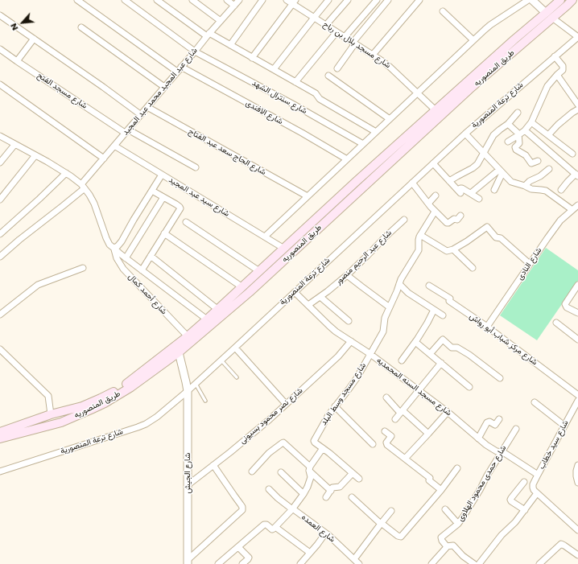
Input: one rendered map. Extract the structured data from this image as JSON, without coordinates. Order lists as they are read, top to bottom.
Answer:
{
  "streets": {
    "main road": ["طريق المنصوريه"],
    "street": [
      "شارع مسجد بلال بن رباح",
      "شارع مسجد الفتح",
      "شارع عبد المجيد محمد عبد المجيد",
      "شارع سنترال الشهد",
      "شارع ترعة المنصورية",
      "شارع الافندى",
      "شارع الحاج سعد عبد الفتاح",
      "شارع سيد عبد المجيد",
      "شارع عبد الرحيم منصور",
      "شارع النادى",
      "شارع أحمد كمال",
      "شارع مركز شباب أبو رواش",
      "شارع مسجد السنه المحمديه",
      "شارع مسجد وسط البلد",
      "شارع نصر محمود بسيونى",
      "شارع سيد خطاب",
      "شارع الجيش",
      "شارع حمدى محمود الهلاوى",
      "شارع العمده"
    ]
  },
  "crossings": [
    ["شارع مسجد بلال بن رباح", "طريق المنصوريه"],
    ["طريق المنصوريه", "شارع سيد عبد المجيد"],
    ["طريق المنصوريه", "شارع أحمد كمال"],
    ["طريق المنصوريه", "شارع الجيش"],
    ["شارع مسجد الفتح", "شارع عبد المجيد محمد عبد المجيد"],
    ["شارع عبد المجيد محمد عبد المجيد", "شارع سنترال الشهد"],
    ["شارع عبد المجيد محمد عبد المجيد", "شارع الافندى"],
    ["شارع عبد المجيد محمد عبد المجيد", "شارع الحاج سعد عبد الفتاح"],
    ["شارع عبد المجيد محمد عبد المجيد", "شارع سيد عبد المجيد"],
    ["شارع ترعة المنصورية", "شارع مسجد السنه المحمديه"],
    ["شارع ترعة المنصورية", "شارع الجيش"],
    ["شارع عبد الرحيم منصور", "شارع مسجد السنه المحمديه"],
    ["شارع النادى", "شارع مركز شباب أبو رواش"],
    ["شارع مسجد السنه المحمديه", "شارع مسجد وسط البلد"],
    ["شارع مسجد السنه المحمديه", "شارع نصر محمود بسيونى"],
    ["شارع مسجد السنه المحمديه", "شارع سيد خطاب"],
    ["شارع مسجد السنه المحمديه", "شارع حمدى محمود الهلاوى"],
    ["شارع نصر محمود بسيونى", "شارع الجيش"]
  ],
  "north": "bottom left"
}
